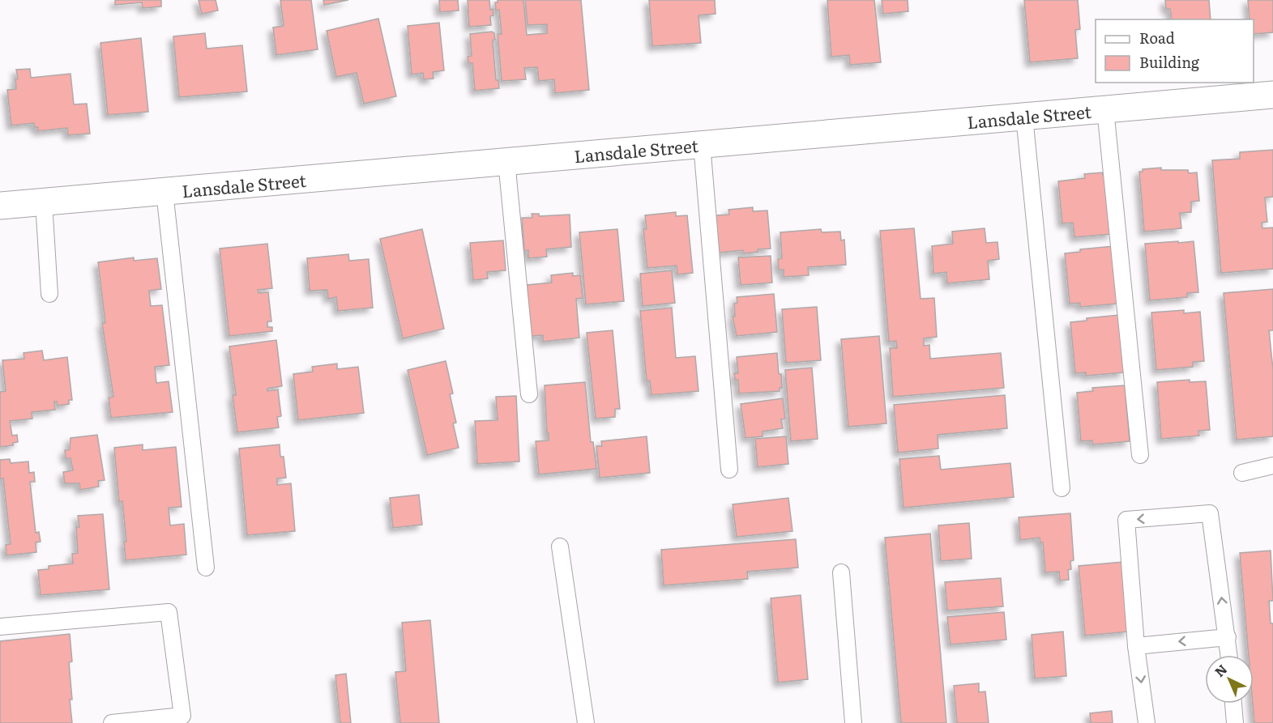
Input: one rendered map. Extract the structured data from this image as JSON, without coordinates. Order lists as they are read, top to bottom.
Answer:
{
  "streets": {
    "street": ["Lansdale Street"]
  },
  "legend": ["Road", "Building"],
  "north": "top left"
}
